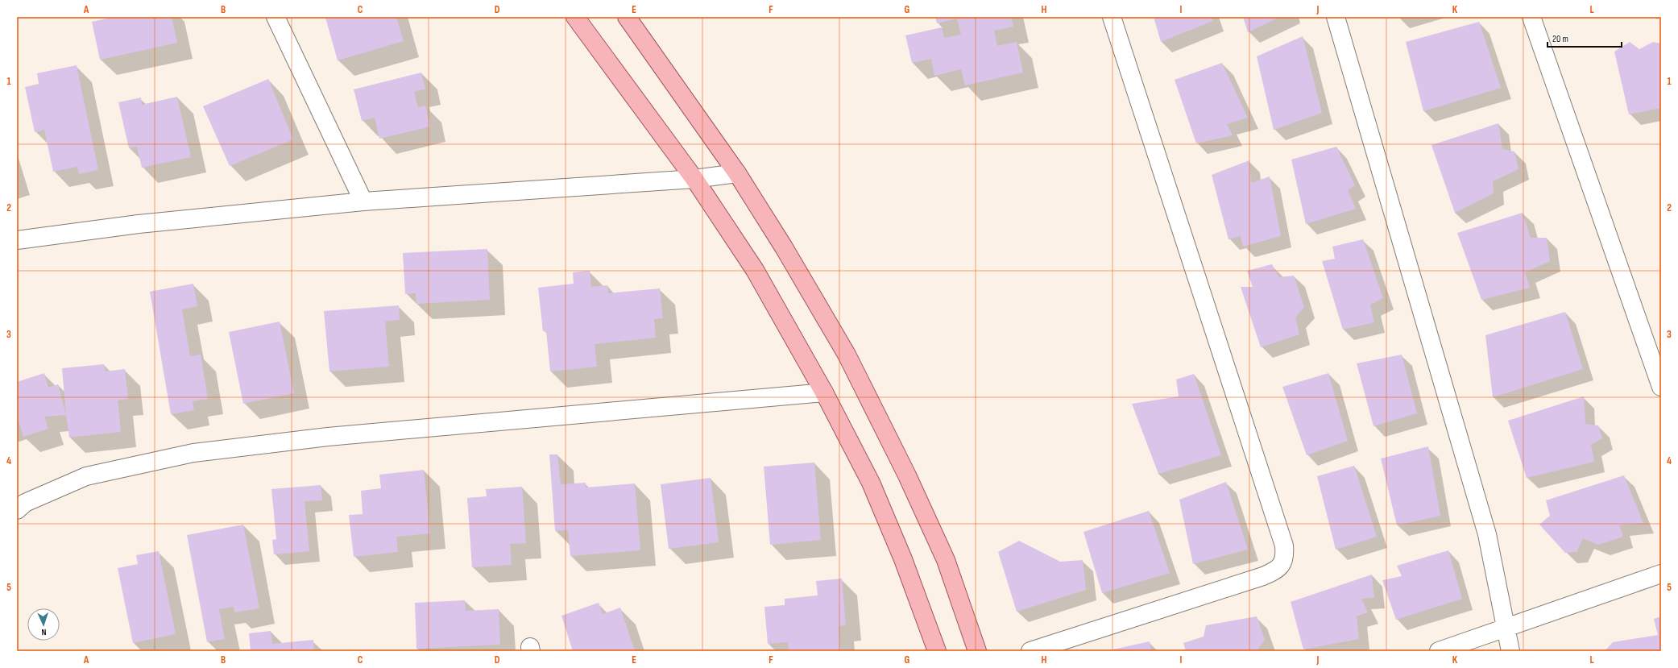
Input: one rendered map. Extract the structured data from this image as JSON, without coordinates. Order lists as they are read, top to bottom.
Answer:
{
  "scale_bar": "20 m",
  "north": "bottom",
  "grid": {
    "columns": [
      "A",
      "B",
      "C",
      "D",
      "E",
      "F",
      "G",
      "H",
      "I",
      "J",
      "K",
      "L"
    ],
    "rows": [
      "1",
      "2",
      "3",
      "4",
      "5"
    ]
  }
}
